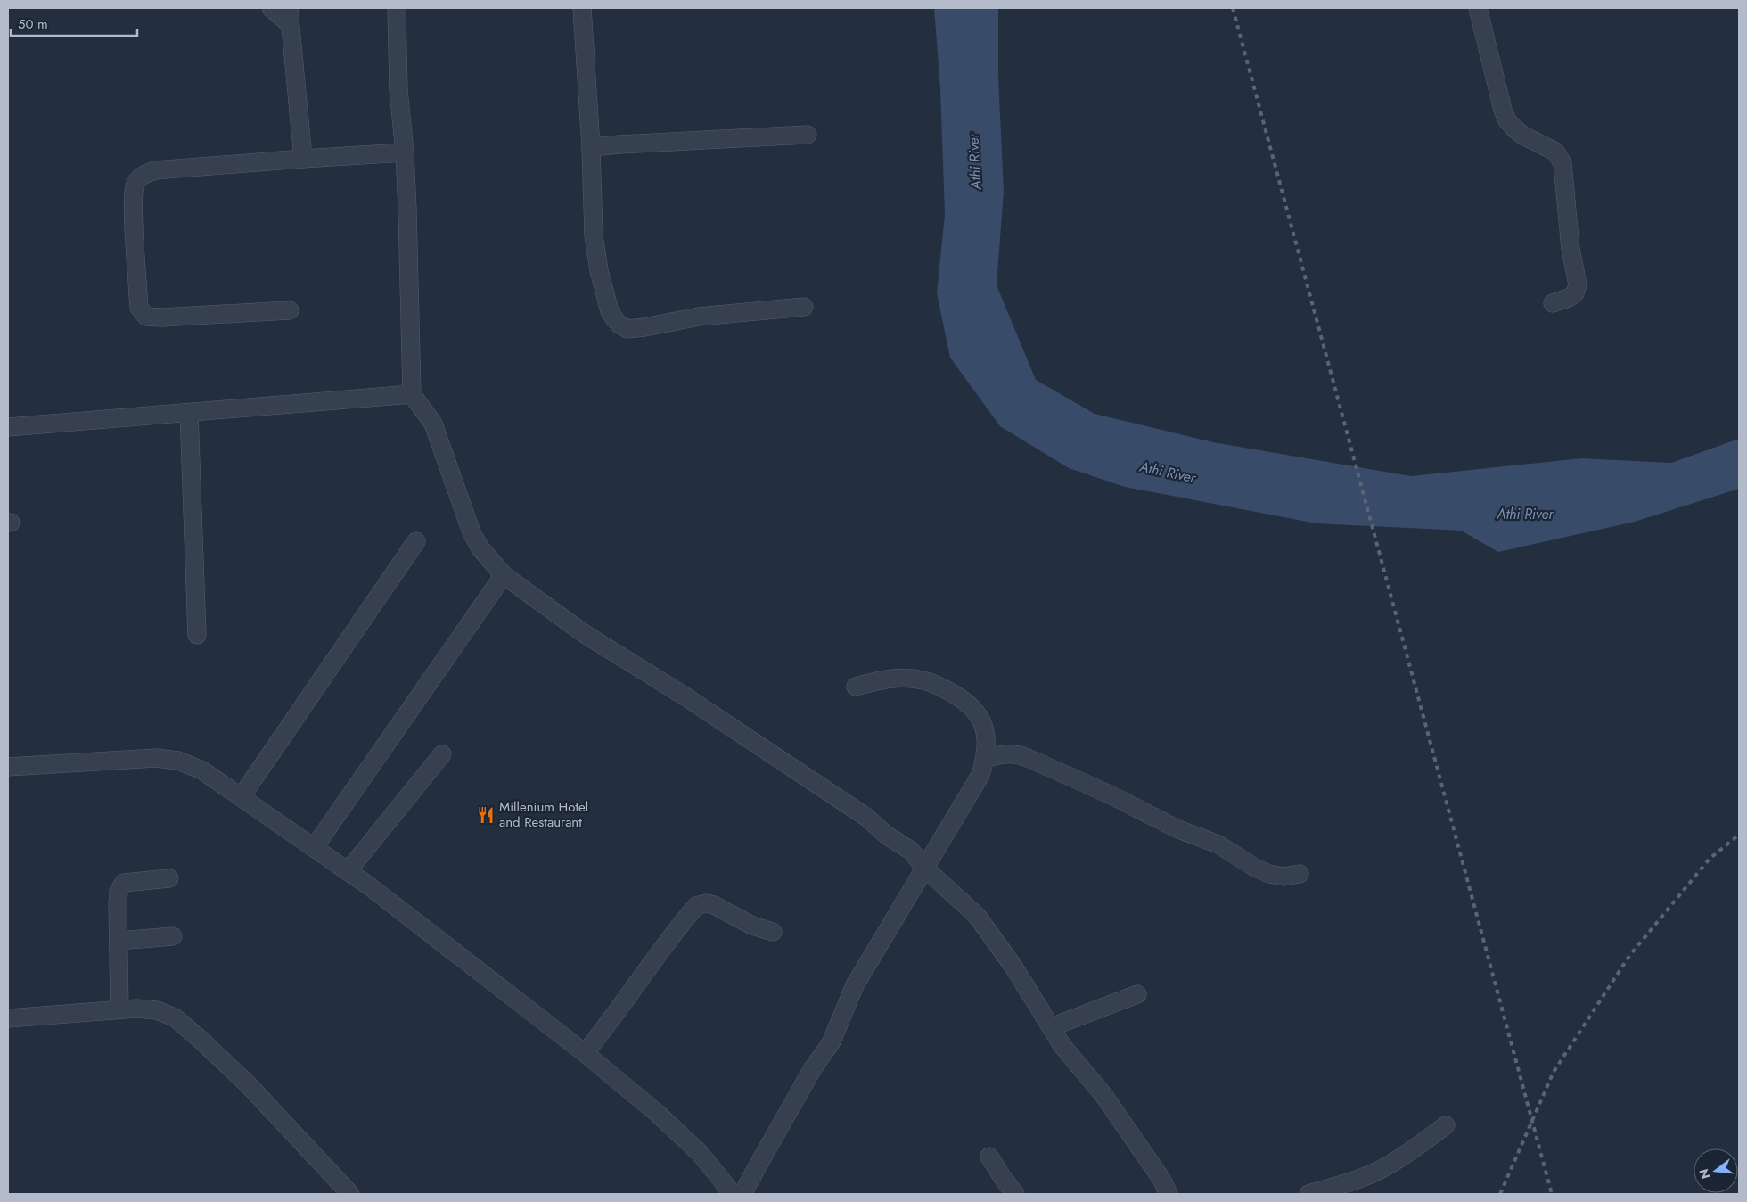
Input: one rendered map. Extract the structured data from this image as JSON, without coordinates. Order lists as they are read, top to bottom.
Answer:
{
  "water": ["Athi River"],
  "places": {
    "restaurant": ["Millenium Hotel and Restaurant"]
  },
  "scale_bar": "50 m",
  "north": "left"
}
